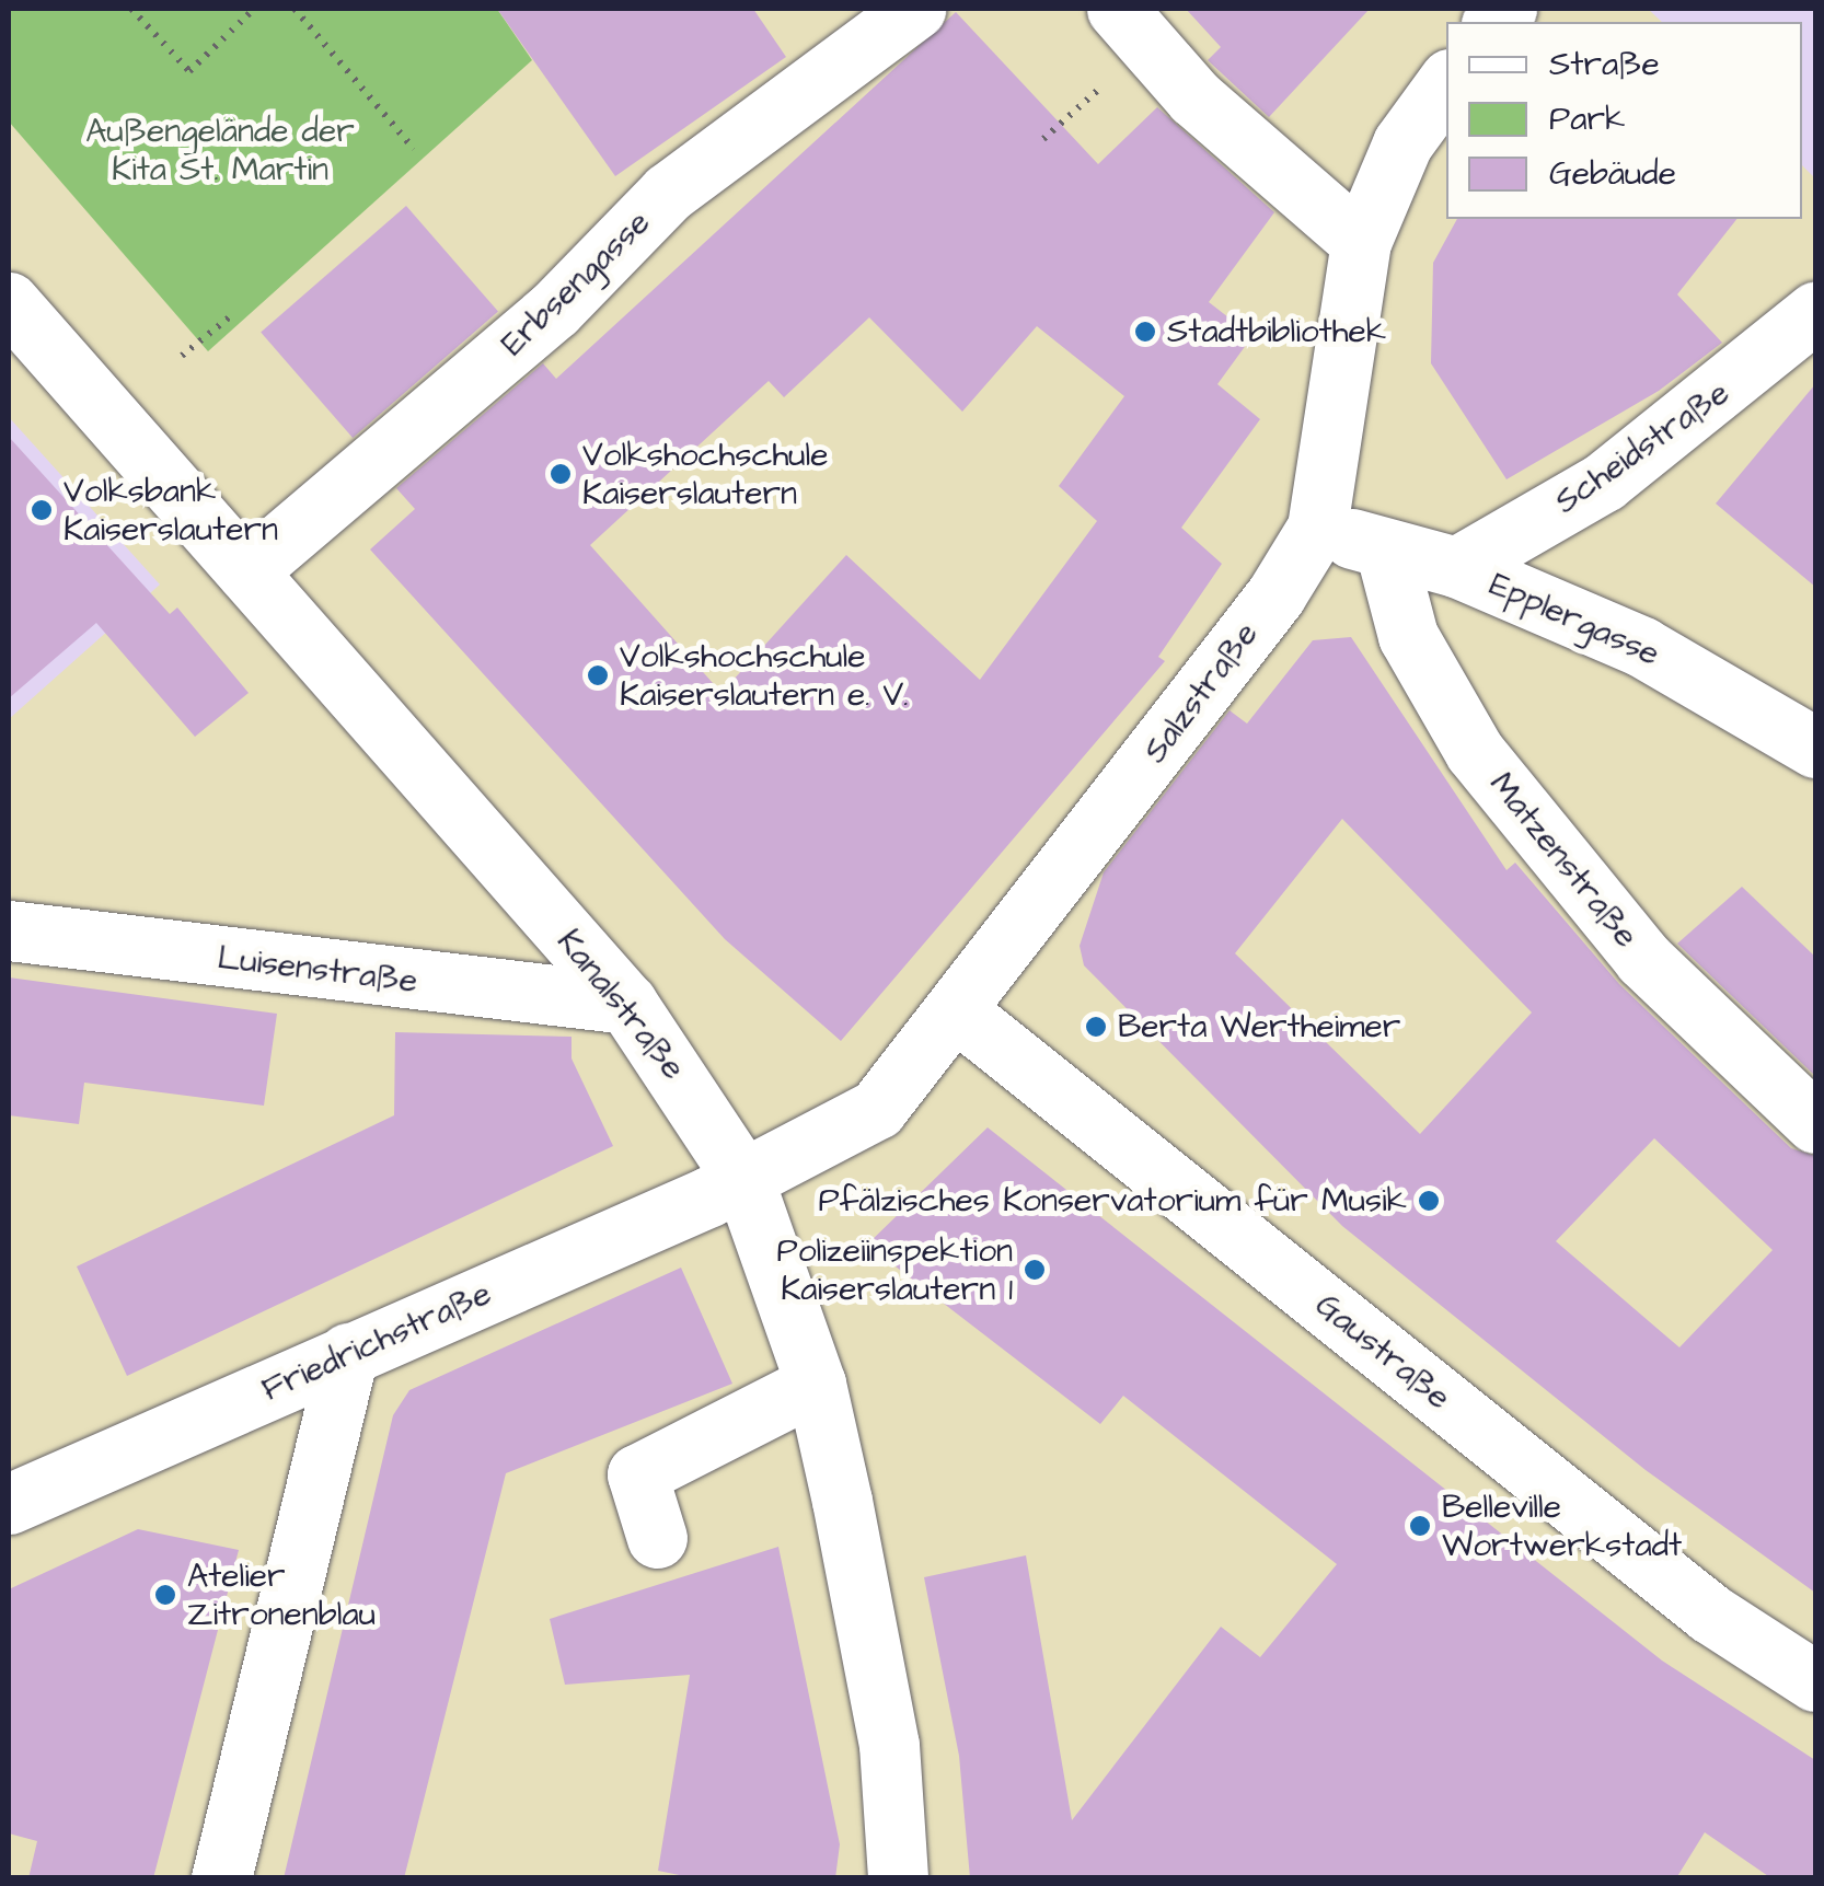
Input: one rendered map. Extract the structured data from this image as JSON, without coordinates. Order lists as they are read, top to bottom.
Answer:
{
  "streets": {
    "street": [
      "Erbsengasse",
      "Scheidstraße",
      "Epplergasse",
      "Salzstraße",
      "Matzenstraße",
      "Luisenstraße",
      "Kanalstraße",
      "Friedrichstraße",
      "Gaustraße"
    ]
  },
  "crossings": [
    ["Erbsengasse", "Kanalstraße"],
    ["Scheidstraße", "Epplergasse"],
    ["Epplergasse", "Salzstraße"],
    ["Epplergasse", "Matzenstraße"],
    ["Salzstraße", "Kanalstraße"],
    ["Salzstraße", "Friedrichstraße"],
    ["Salzstraße", "Gaustraße"],
    ["Luisenstraße", "Kanalstraße"],
    ["Kanalstraße", "Friedrichstraße"]
  ],
  "parks": ["Außengelände der Kita St. Martin"],
  "places": [
    "Stadtbibliothek",
    "Volkshochschule Kaiserslautern",
    "Volksbank Kaiserslautern",
    "Volkshochschule Kaiserslautern e. V.",
    "Berta Wertheimer",
    "Pfälzisches Konservatorium für Musik",
    "Polizeiinspektion Kaiserslautern 1",
    "Belleville Wortwerkstadt",
    "Atelier Zitronenblau"
  ],
  "legend": ["Straße", "Park", "Gebäude"]
}
